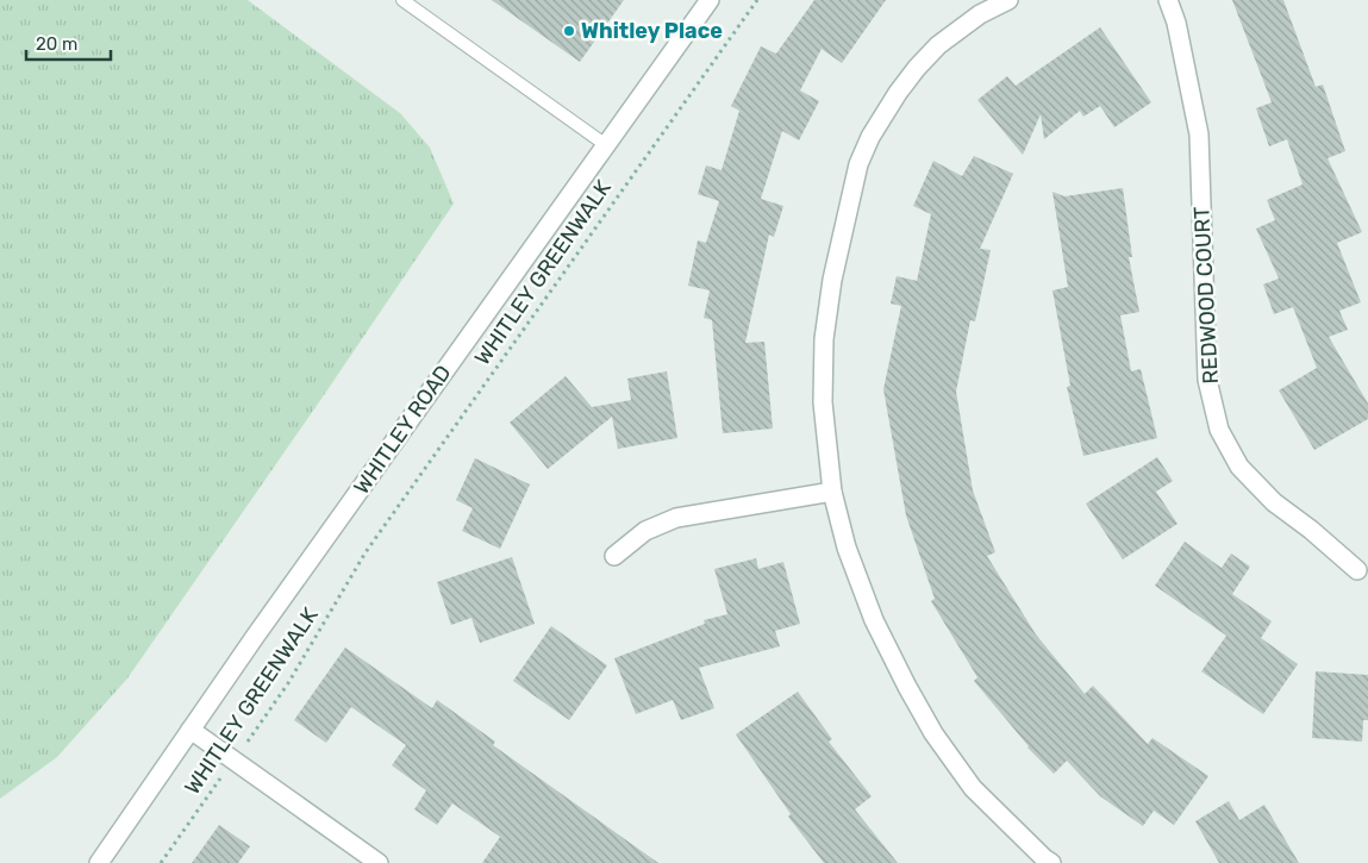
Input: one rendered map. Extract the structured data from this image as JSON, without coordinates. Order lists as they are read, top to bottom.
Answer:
{
  "streets": {
    "street": ["REDWOOD COURT", "WHITLEY ROAD"],
    "path": ["WHITLEY GREENWALK"]
  },
  "places": ["Whitley Place"],
  "scale_bar": "20 m"
}
